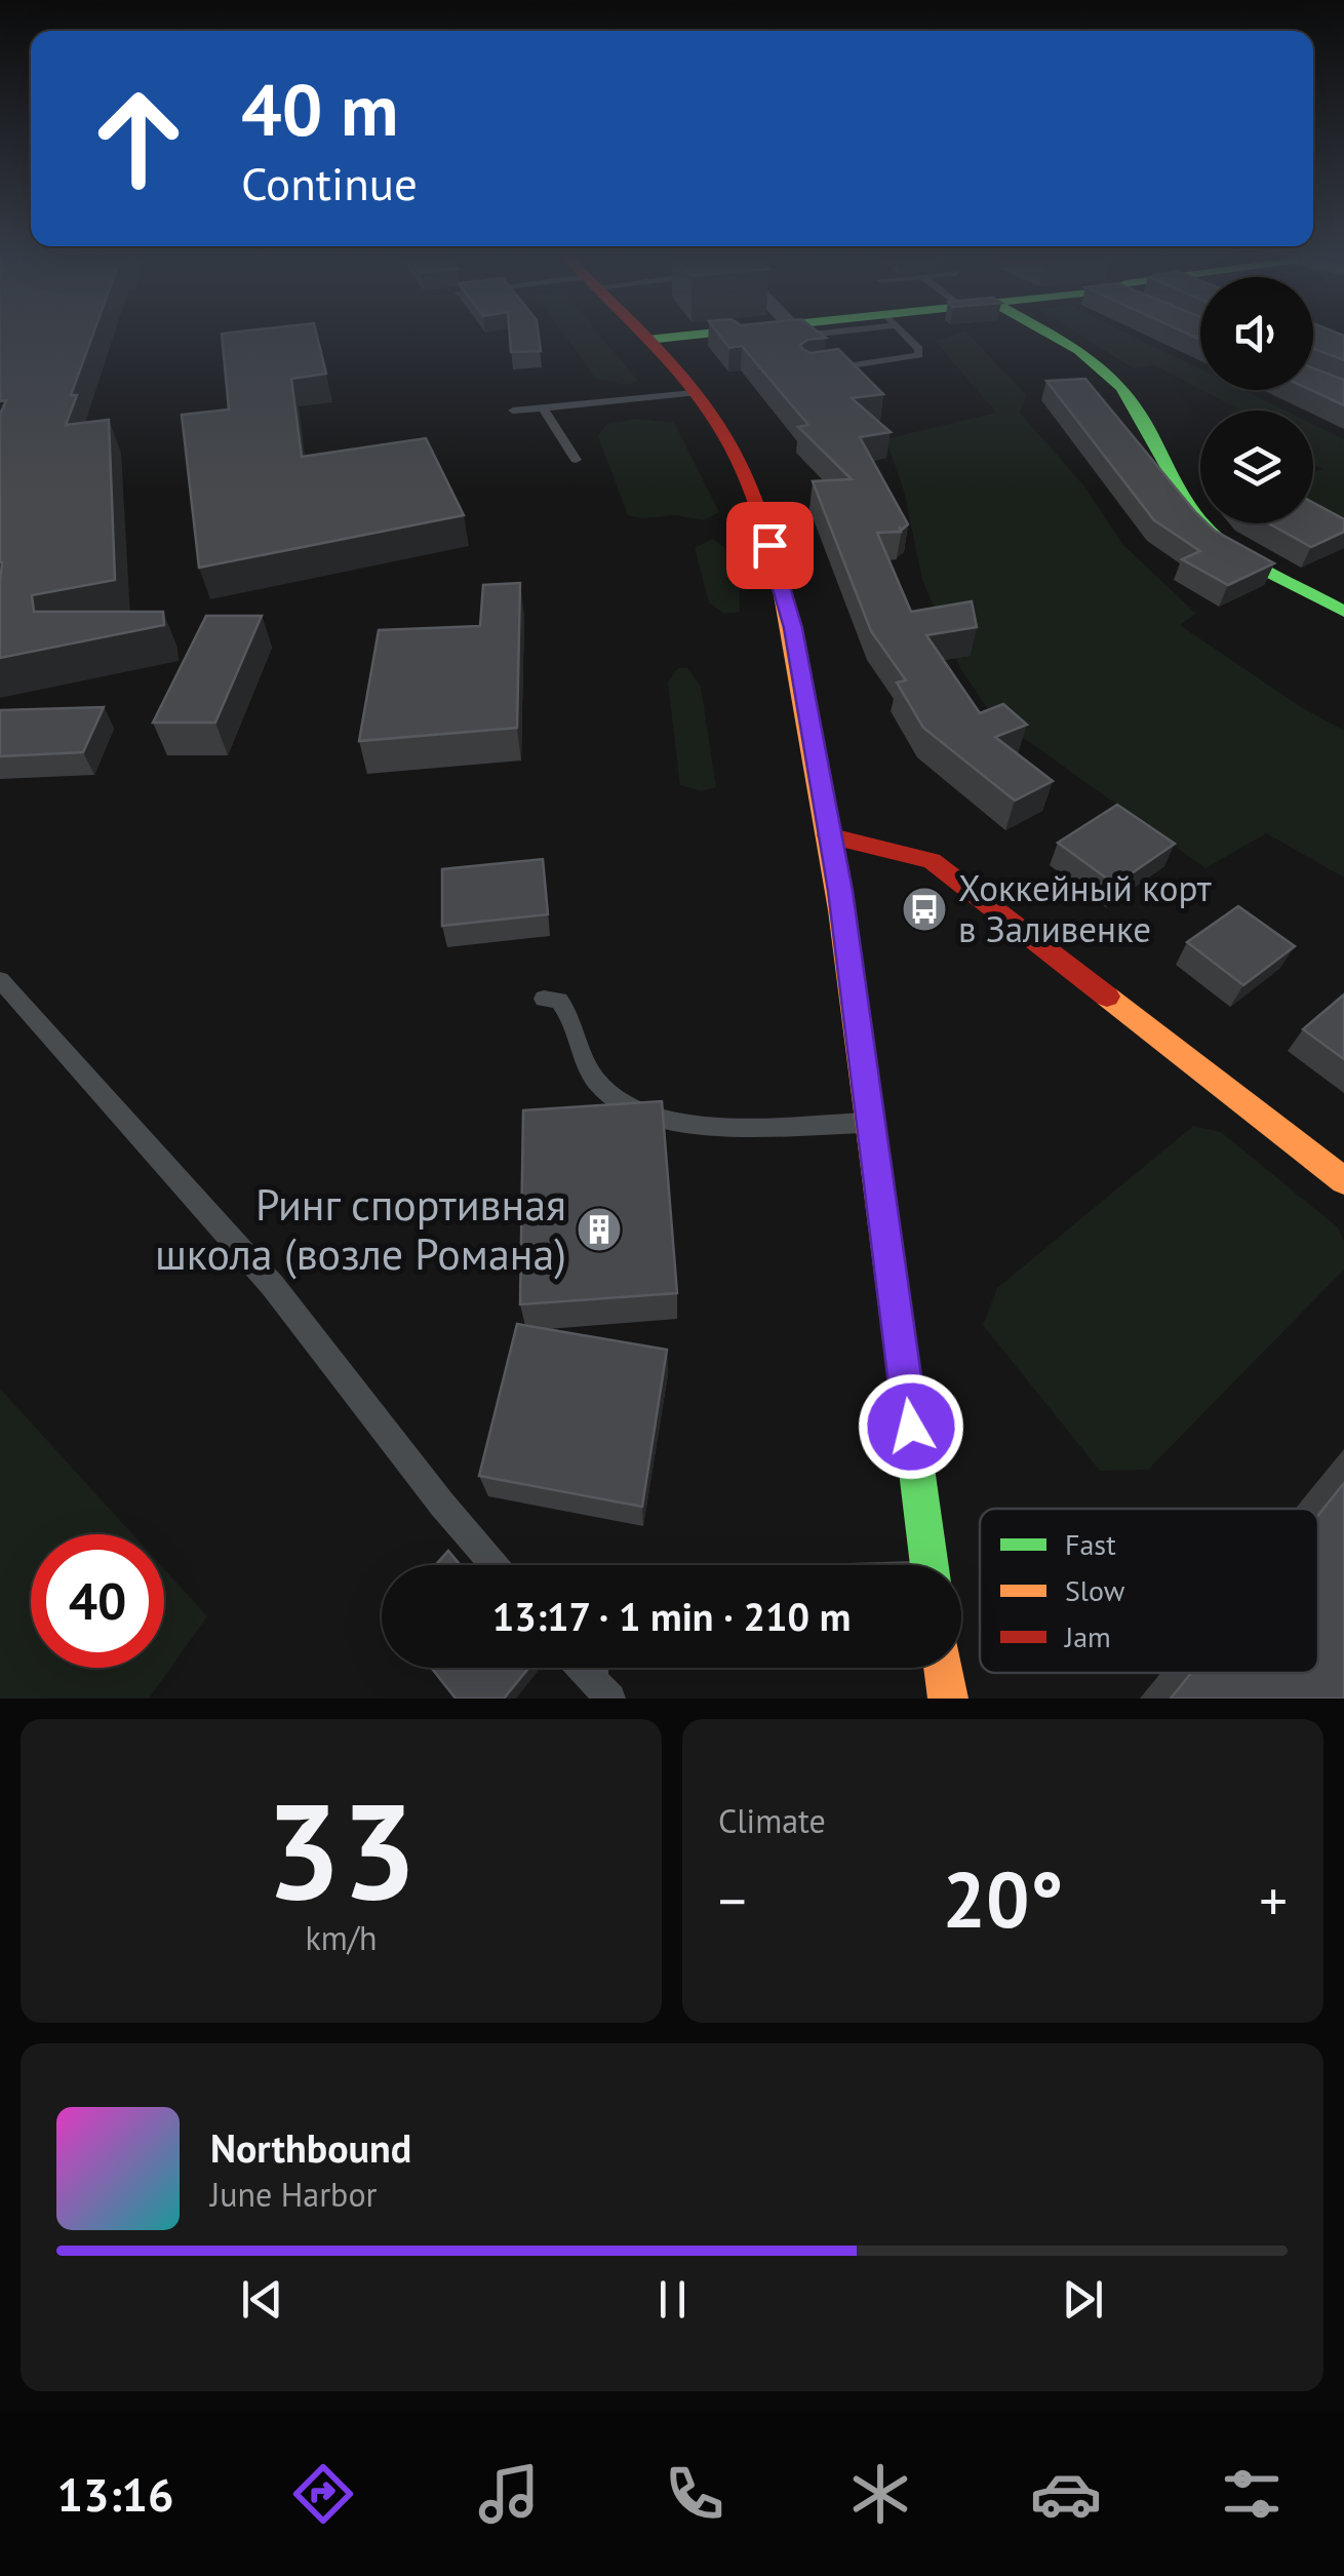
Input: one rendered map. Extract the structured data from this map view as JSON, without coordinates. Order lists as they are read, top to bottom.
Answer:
{
  "places": {
    "bus stop": ["Хоккейный корт в Заливенке"],
    "building": ["Ринг спортивная школа (возле Романа)"]
  },
  "legend": ["Fast", "Slow", "Jam"],
  "page": {
    "turn": ["40 m", "Continue"],
    "limit": "40",
    "trip": "13:17 · 1 min · 210 m",
    "tile": [
      ["33", "km/h"],
      "Climate"
    ],
    "heat": ["−", "20°", "+"],
    "song": ["Northbound", "June Harbor"],
    "tabs": "13:16"
  }
}
